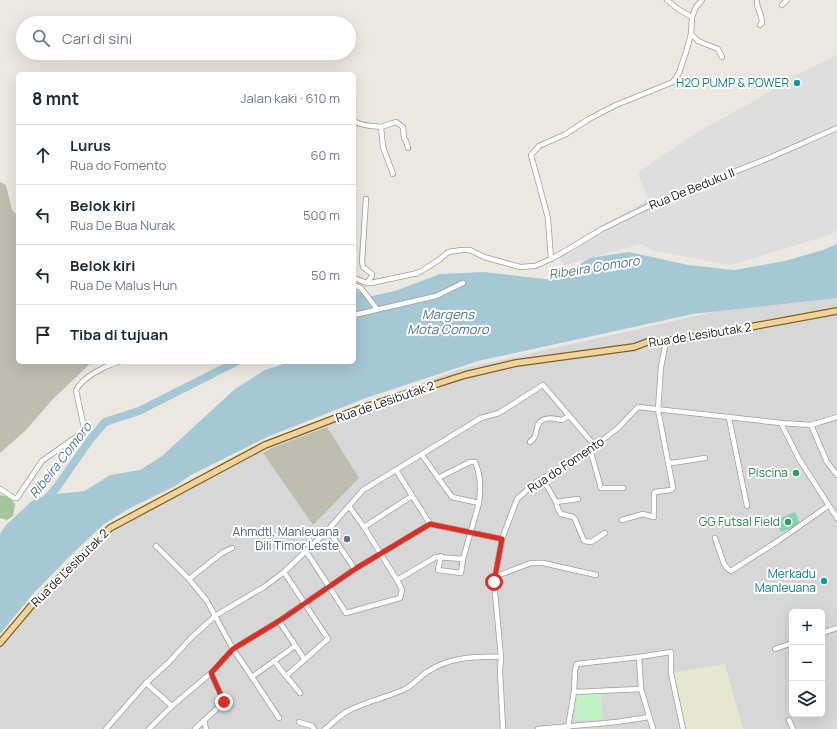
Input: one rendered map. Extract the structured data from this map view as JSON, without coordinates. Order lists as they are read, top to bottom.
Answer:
{
  "streets": {
    "main road": ["Rua de Lesibutak 2"],
    "street": ["Rua De Beduku II", "Rua do Fomento"]
  },
  "water": ["Ribeira Comoro", "Margens Mota Comoro"],
  "places": [
    "H2O PUMP & POWER",
    "Piscina",
    "GG Futsal Field",
    "Ahmdtl, Manleuana Dili Timor Leste",
    "Merkadu Manleuana"
  ],
  "page": {
    "search": "Cari di sini",
    "heading": ["8 mnt", "Jalan kaki · 610 m"],
    "list": [
      ["Lurus", "Rua do Fomento", "60 m"],
      ["Belok kiri", "Rua De Bua Nurak", "500 m"],
      ["Belok kiri", "Rua De Malus Hun", "50 m"],
      "Tiba di tujuan"
    ],
    "map_buttons": ["+", "−"]
  }
}
